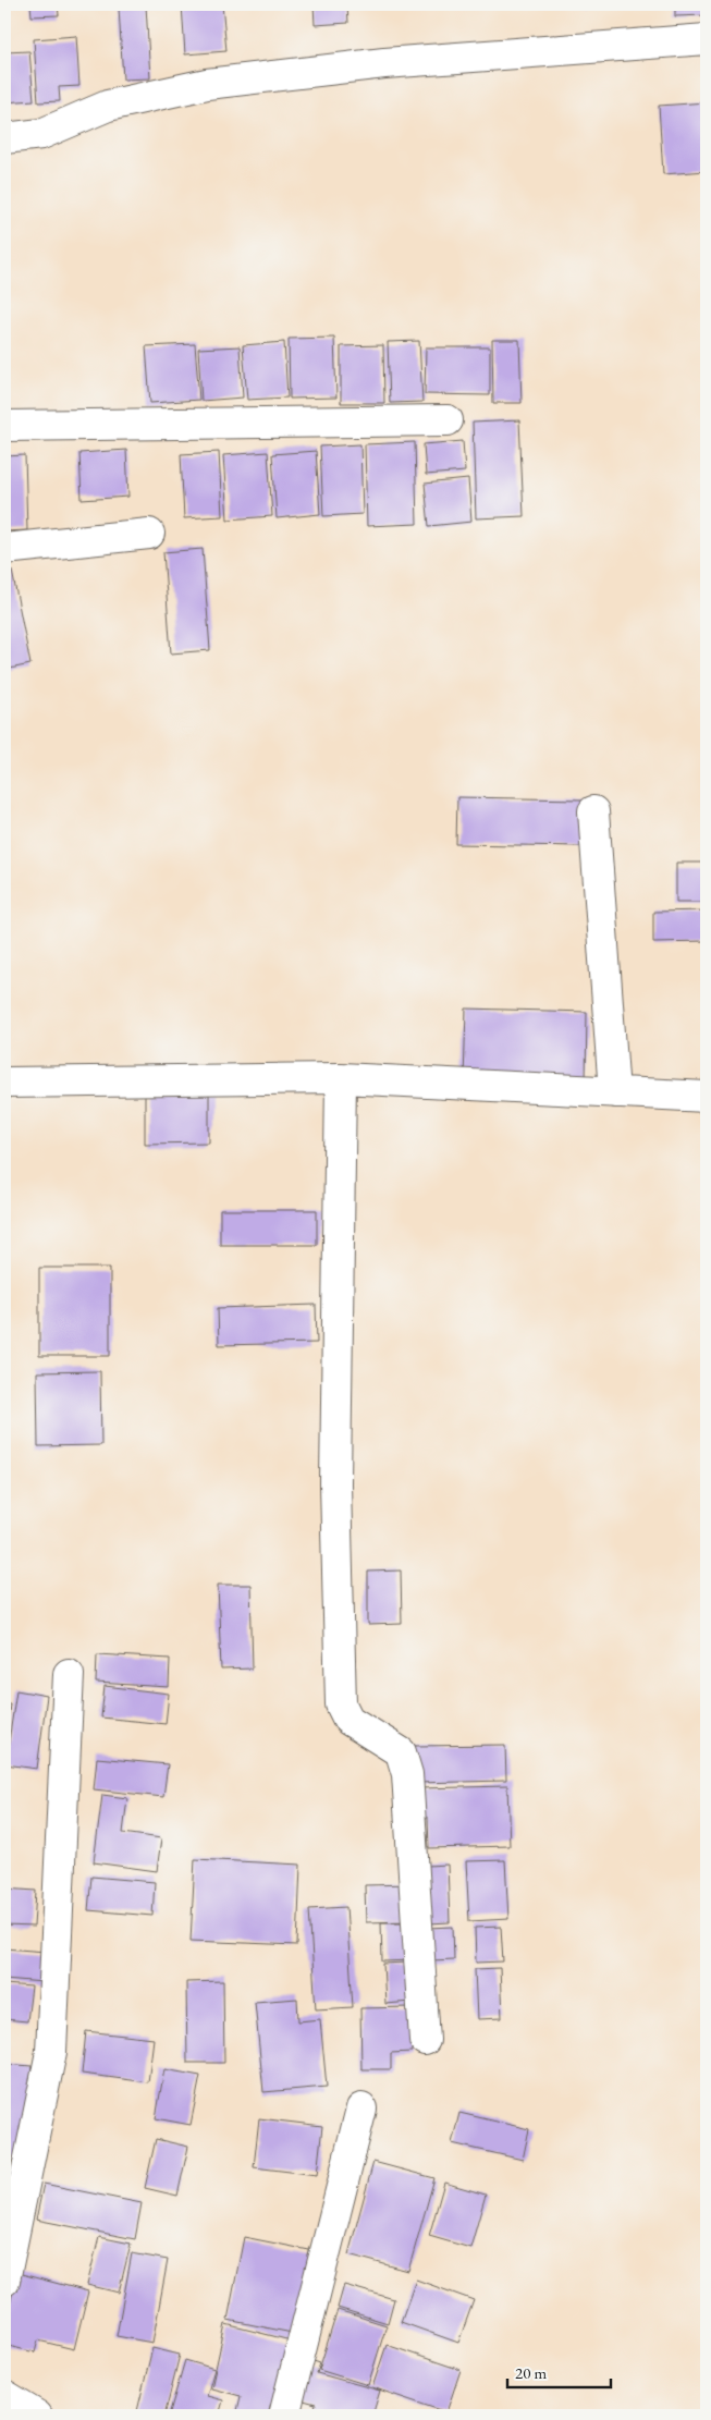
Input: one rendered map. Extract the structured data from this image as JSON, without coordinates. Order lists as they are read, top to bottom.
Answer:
{
  "scale_bar": "20 m"
}
